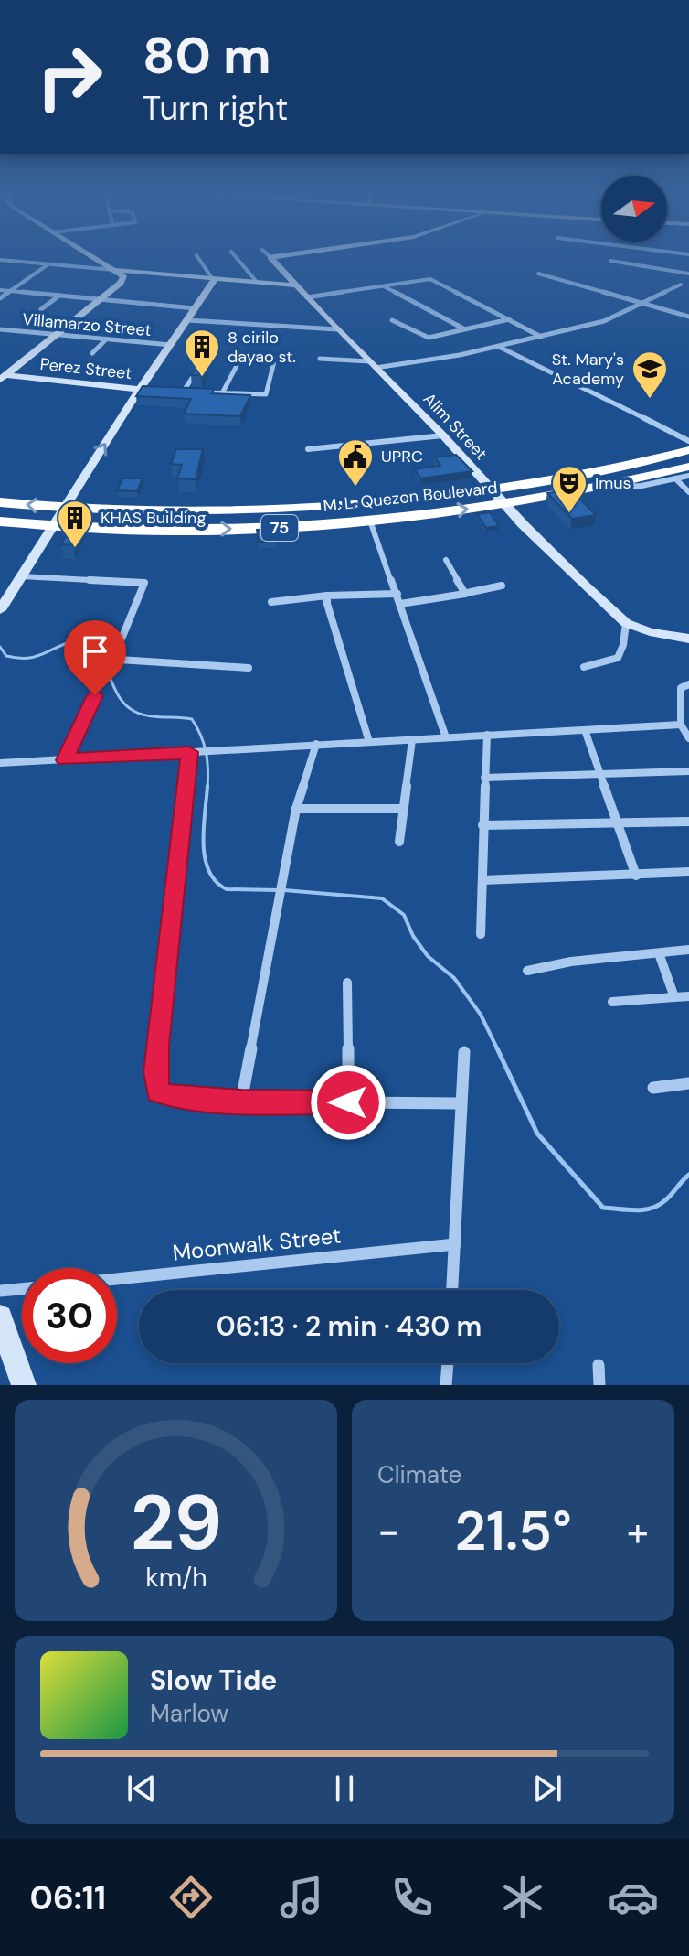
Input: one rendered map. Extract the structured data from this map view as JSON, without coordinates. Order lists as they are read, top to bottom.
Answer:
{
  "streets": {
    "highway": ["M. L. Quezon Boulevard", "75"],
    "street": [
      "Villamarzo Street",
      "Perez Street",
      "Alim Street",
      "Moonwalk Street"
    ]
  },
  "crossings": [
    ["Alim Street", "M. L. Quezon Boulevard"]
  ],
  "places": {
    "building": ["8 cirilo dayao st.", "KHAS Building"],
    "school or university": ["St. Mary's Academy"],
    "public building": ["UPRC"],
    "theatre": ["Imus"]
  },
  "north": "right",
  "page": {
    "turn": ["80 m", "Turn right"],
    "limit": "30",
    "trip": "06:13 · 2 min · 430 m",
    "tile": "Climate",
    "heat": ["−", "21.5°", "+"],
    "song": ["Slow Tide", "Marlow"],
    "tabs": "06:11",
    "gauge": ["29", "km/h"]
  }
}
